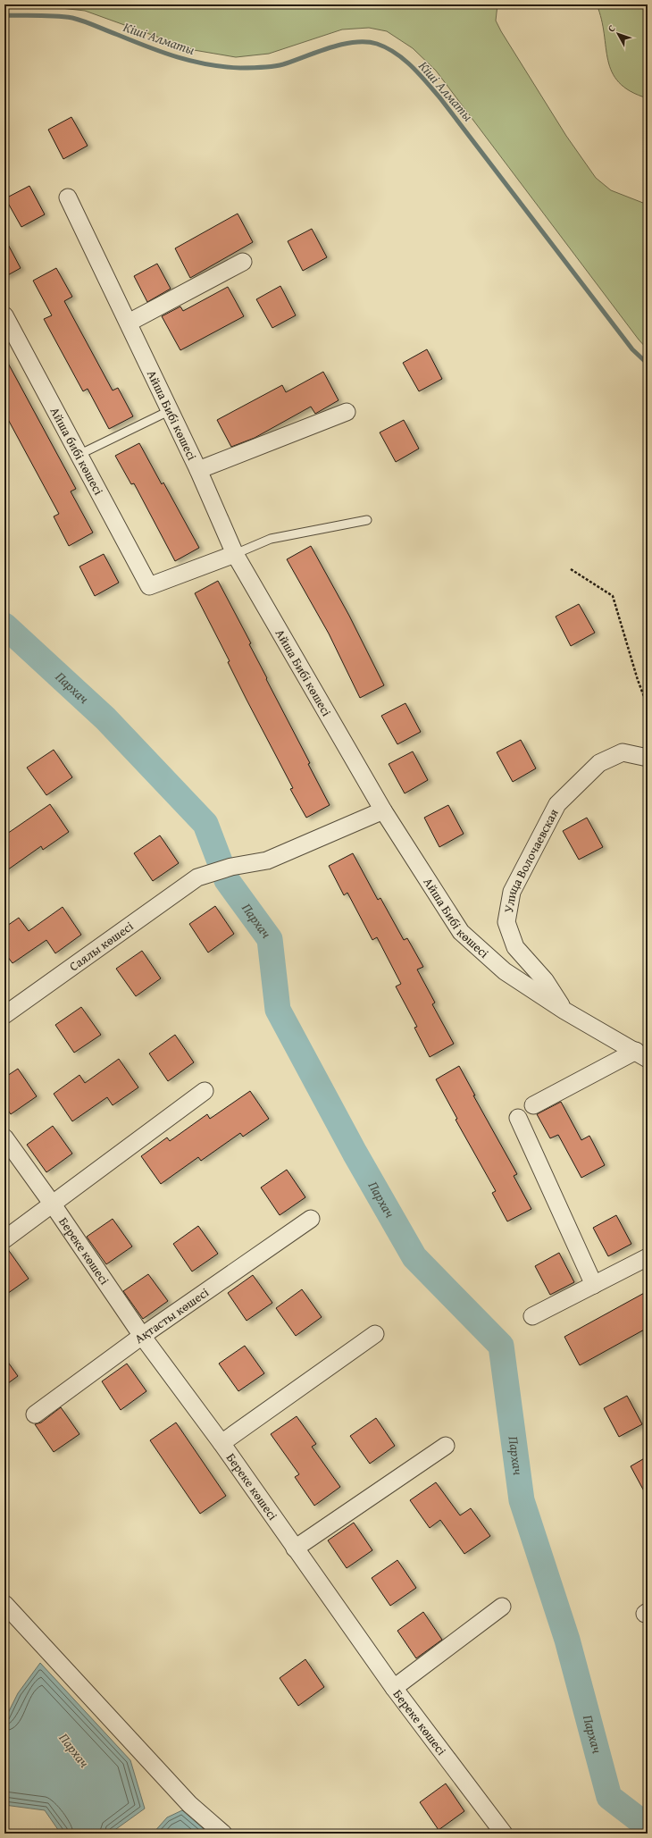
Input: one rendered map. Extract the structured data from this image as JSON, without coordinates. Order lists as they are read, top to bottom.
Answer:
{
  "streets": {
    "street": [
      "Айша Бибі көшесі",
      "Айша бибі көшесі",
      "Улица Волочаевская",
      "Саялы көшесі",
      "Береке көшесі",
      "Ақтасты көшесі"
    ]
  },
  "crossings": [
    ["Айша Бибі көшесі", "Айша бибі көшесі"],
    ["Айша Бибі көшесі", "Улица Волочаевская"],
    ["Айша Бибі көшесі", "Саялы көшесі"],
    ["Береке көшесі", "Ақтасты көшесі"]
  ],
  "water": ["Кіші Алматы", "Пархач"],
  "north": "top left"
}
